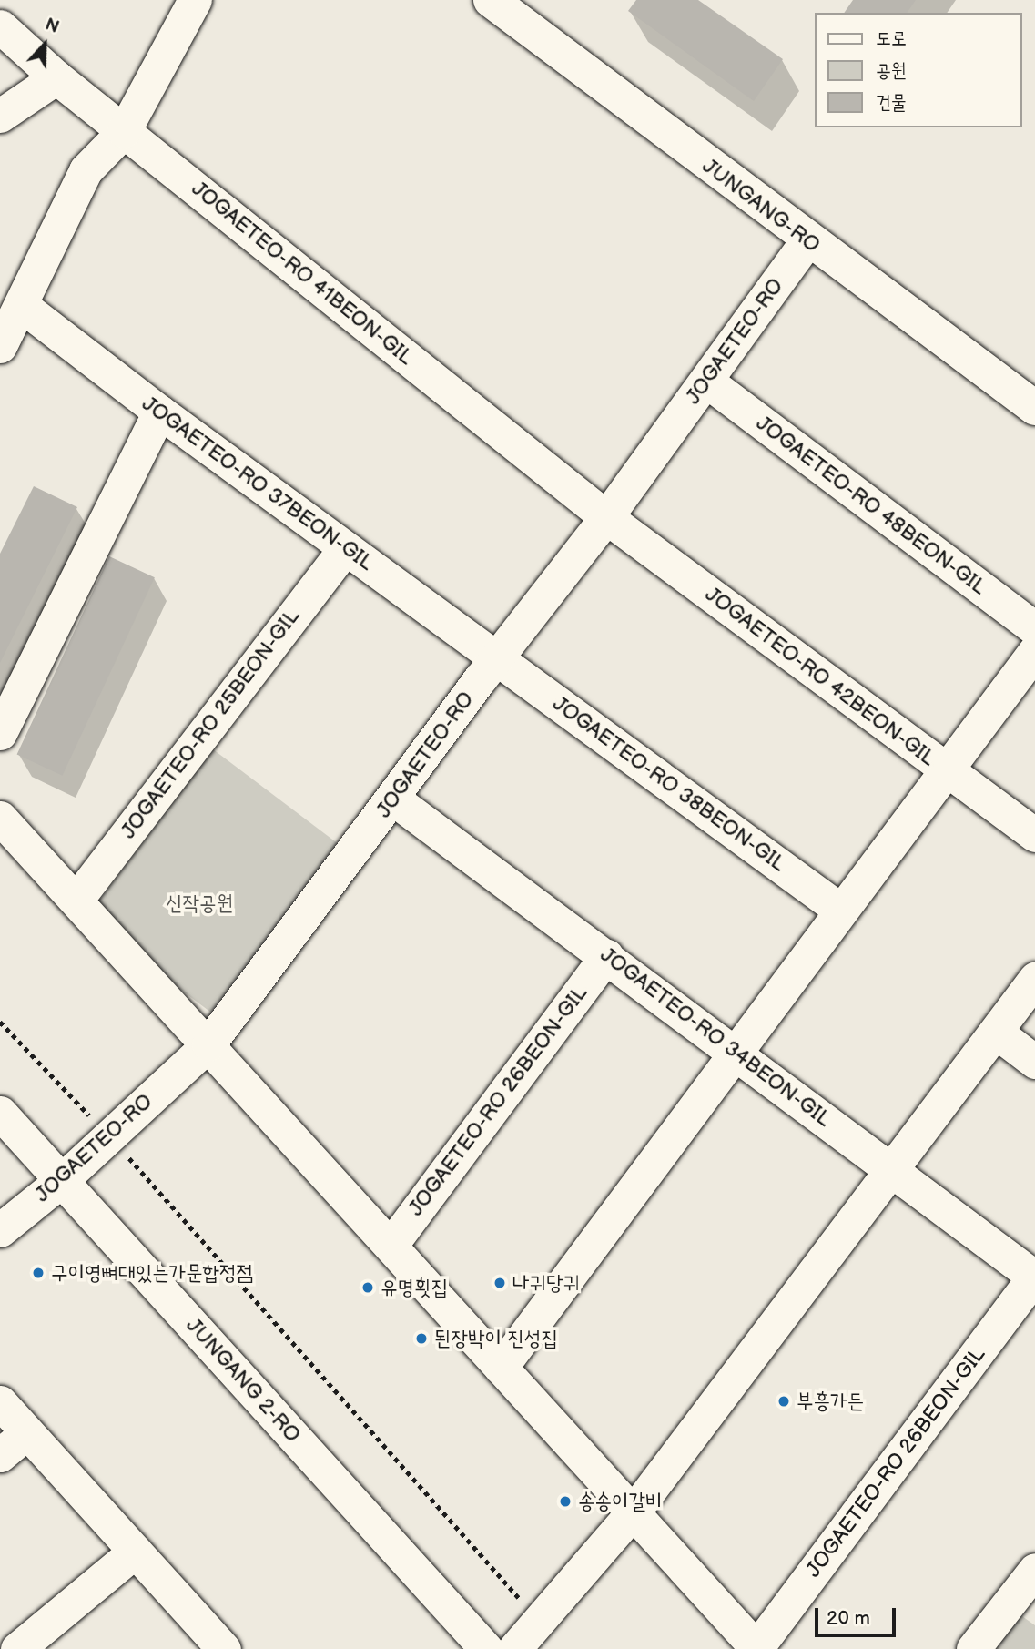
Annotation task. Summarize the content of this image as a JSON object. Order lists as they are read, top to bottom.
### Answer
{
  "streets": {
    "main road": ["JUNGANG-RO"],
    "street": [
      "JOGAETEO-RO 41BEON-GIL",
      "JOGAETEO-RO",
      "JOGAETEO-RO 37BEON-GIL",
      "JOGAETEO-RO 48BEON-GIL",
      "JOGAETEO-RO 42BEON-GIL",
      "JOGAETEO-RO 25BEON-GIL",
      "JOGAETEO-RO 38BEON-GIL",
      "JOGAETEO-RO 34BEON-GIL",
      "JOGAETEO-RO 26BEON-GIL",
      "JUNGANG 2-RO"
    ]
  },
  "crossings": [
    ["JUNGANG-RO", "JOGAETEO-RO"],
    ["JOGAETEO-RO 41BEON-GIL", "JOGAETEO-RO"],
    ["JOGAETEO-RO 41BEON-GIL", "JOGAETEO-RO 42BEON-GIL"],
    ["JOGAETEO-RO", "JOGAETEO-RO 37BEON-GIL"],
    ["JOGAETEO-RO", "JOGAETEO-RO 48BEON-GIL"],
    ["JOGAETEO-RO", "JOGAETEO-RO 42BEON-GIL"],
    ["JOGAETEO-RO", "JOGAETEO-RO 38BEON-GIL"],
    ["JOGAETEO-RO", "JOGAETEO-RO 34BEON-GIL"],
    ["JOGAETEO-RO", "JOGAETEO-RO 26BEON-GIL"],
    ["JOGAETEO-RO", "JUNGANG 2-RO"],
    ["JOGAETEO-RO 37BEON-GIL", "JOGAETEO-RO 25BEON-GIL"],
    ["JOGAETEO-RO 37BEON-GIL", "JOGAETEO-RO 38BEON-GIL"],
    ["JOGAETEO-RO 34BEON-GIL", "JOGAETEO-RO 26BEON-GIL"]
  ],
  "parks": ["신작공원"],
  "places": [
    "구이영뼈대있는가문합정점",
    "나귀당귀",
    "유명횟집",
    "된장박이 진성집",
    "부흥가든",
    "송송이갈비"
  ],
  "legend": ["도로", "공원", "건물"],
  "scale_bar": "20 m",
  "north": "top"
}
